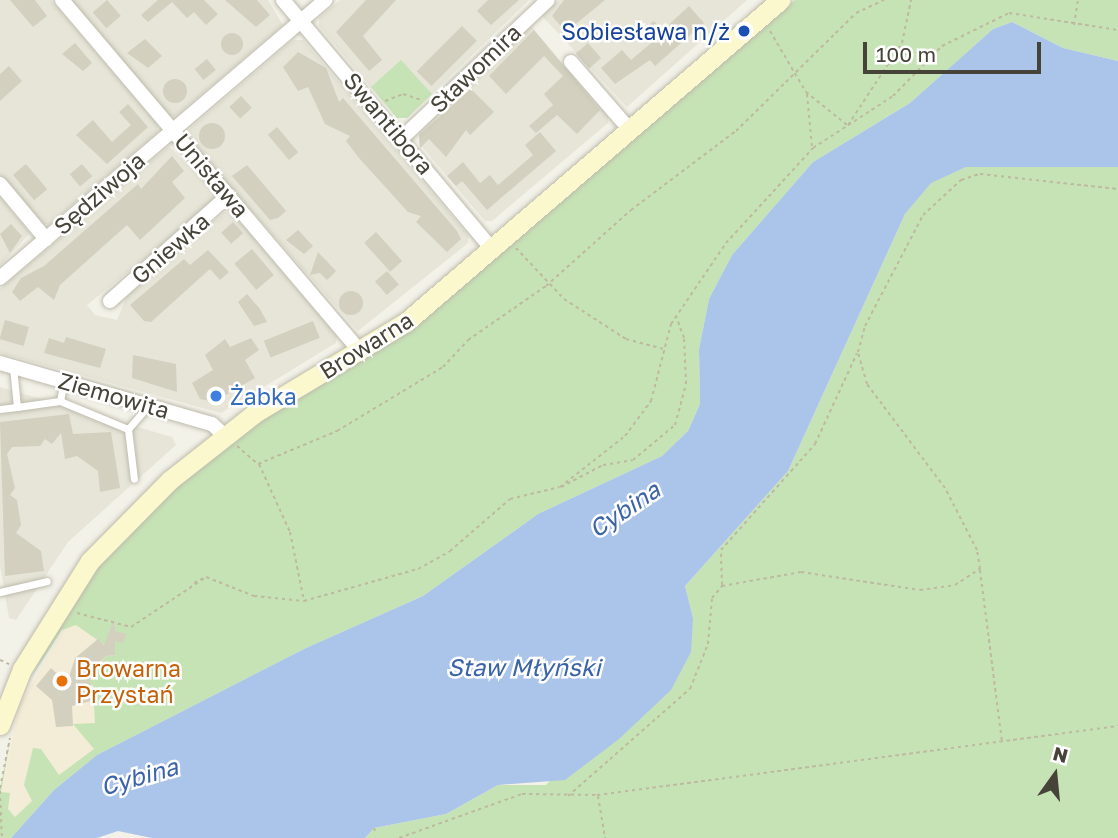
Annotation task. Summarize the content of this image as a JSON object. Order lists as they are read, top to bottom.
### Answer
{
  "streets": {
    "street": [
      "Sławomira",
      "Swantibora",
      "Unisława",
      "Sędziwoja",
      "Gniewka",
      "Browarna",
      "Ziemowita"
    ]
  },
  "crossings": [
    ["Sławomira", "Swantibora"],
    ["Swantibora", "Sędziwoja"],
    ["Swantibora", "Browarna"],
    ["Unisława", "Sędziwoja"],
    ["Unisława", "Gniewka"],
    ["Unisława", "Browarna"],
    ["Browarna", "Ziemowita"]
  ],
  "water": ["Cybina", "Staw Młyński"],
  "places": ["Sobiesława n/ż", "Żabka", "Browarna Przystań"],
  "scale_bar": "100 m",
  "north": "top"
}
